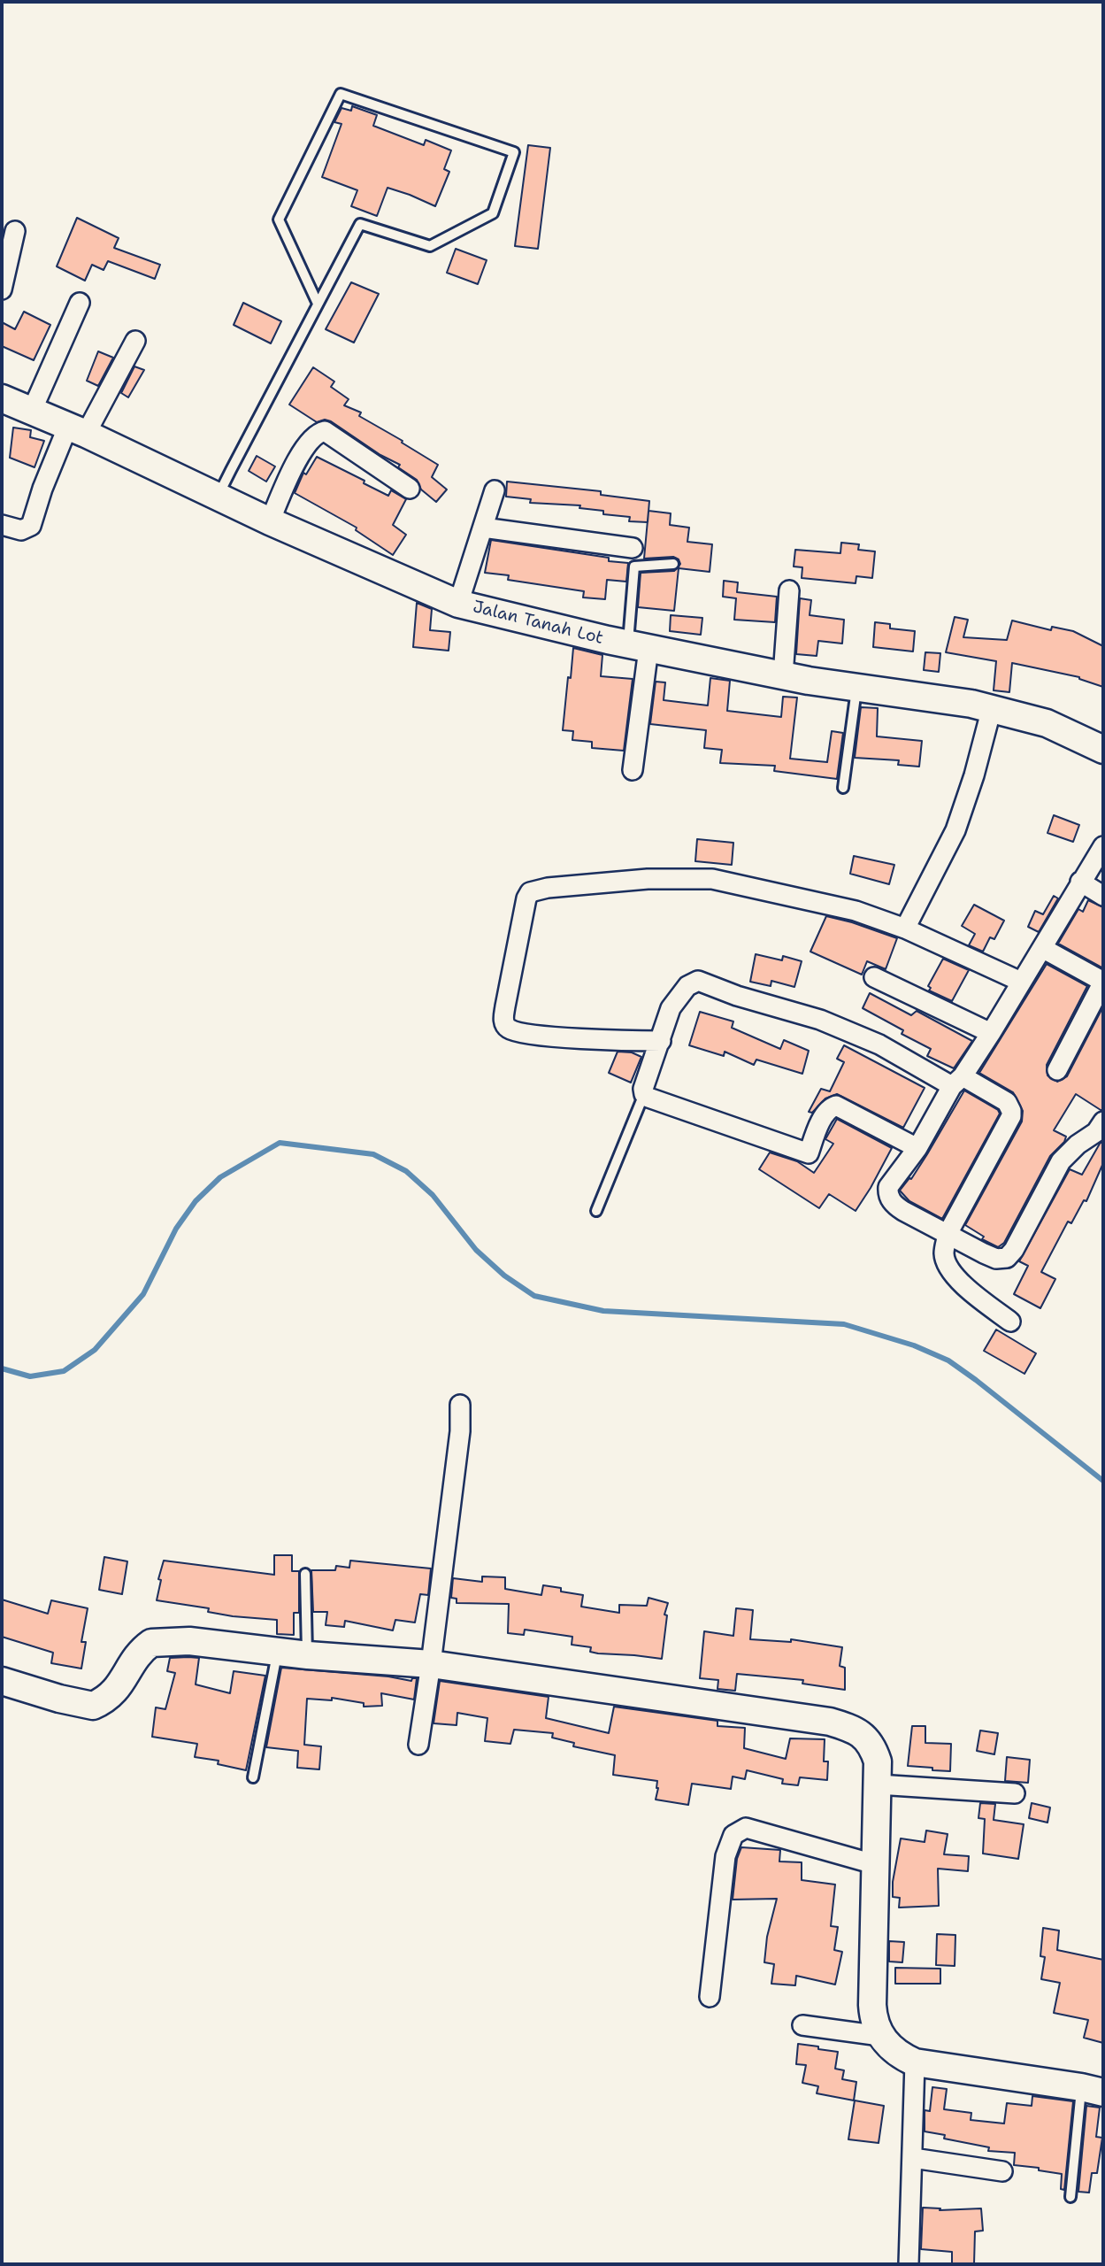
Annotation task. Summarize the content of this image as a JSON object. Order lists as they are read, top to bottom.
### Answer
{
  "streets": {
    "street": ["Jalan Tanah Lot"]
  }
}
